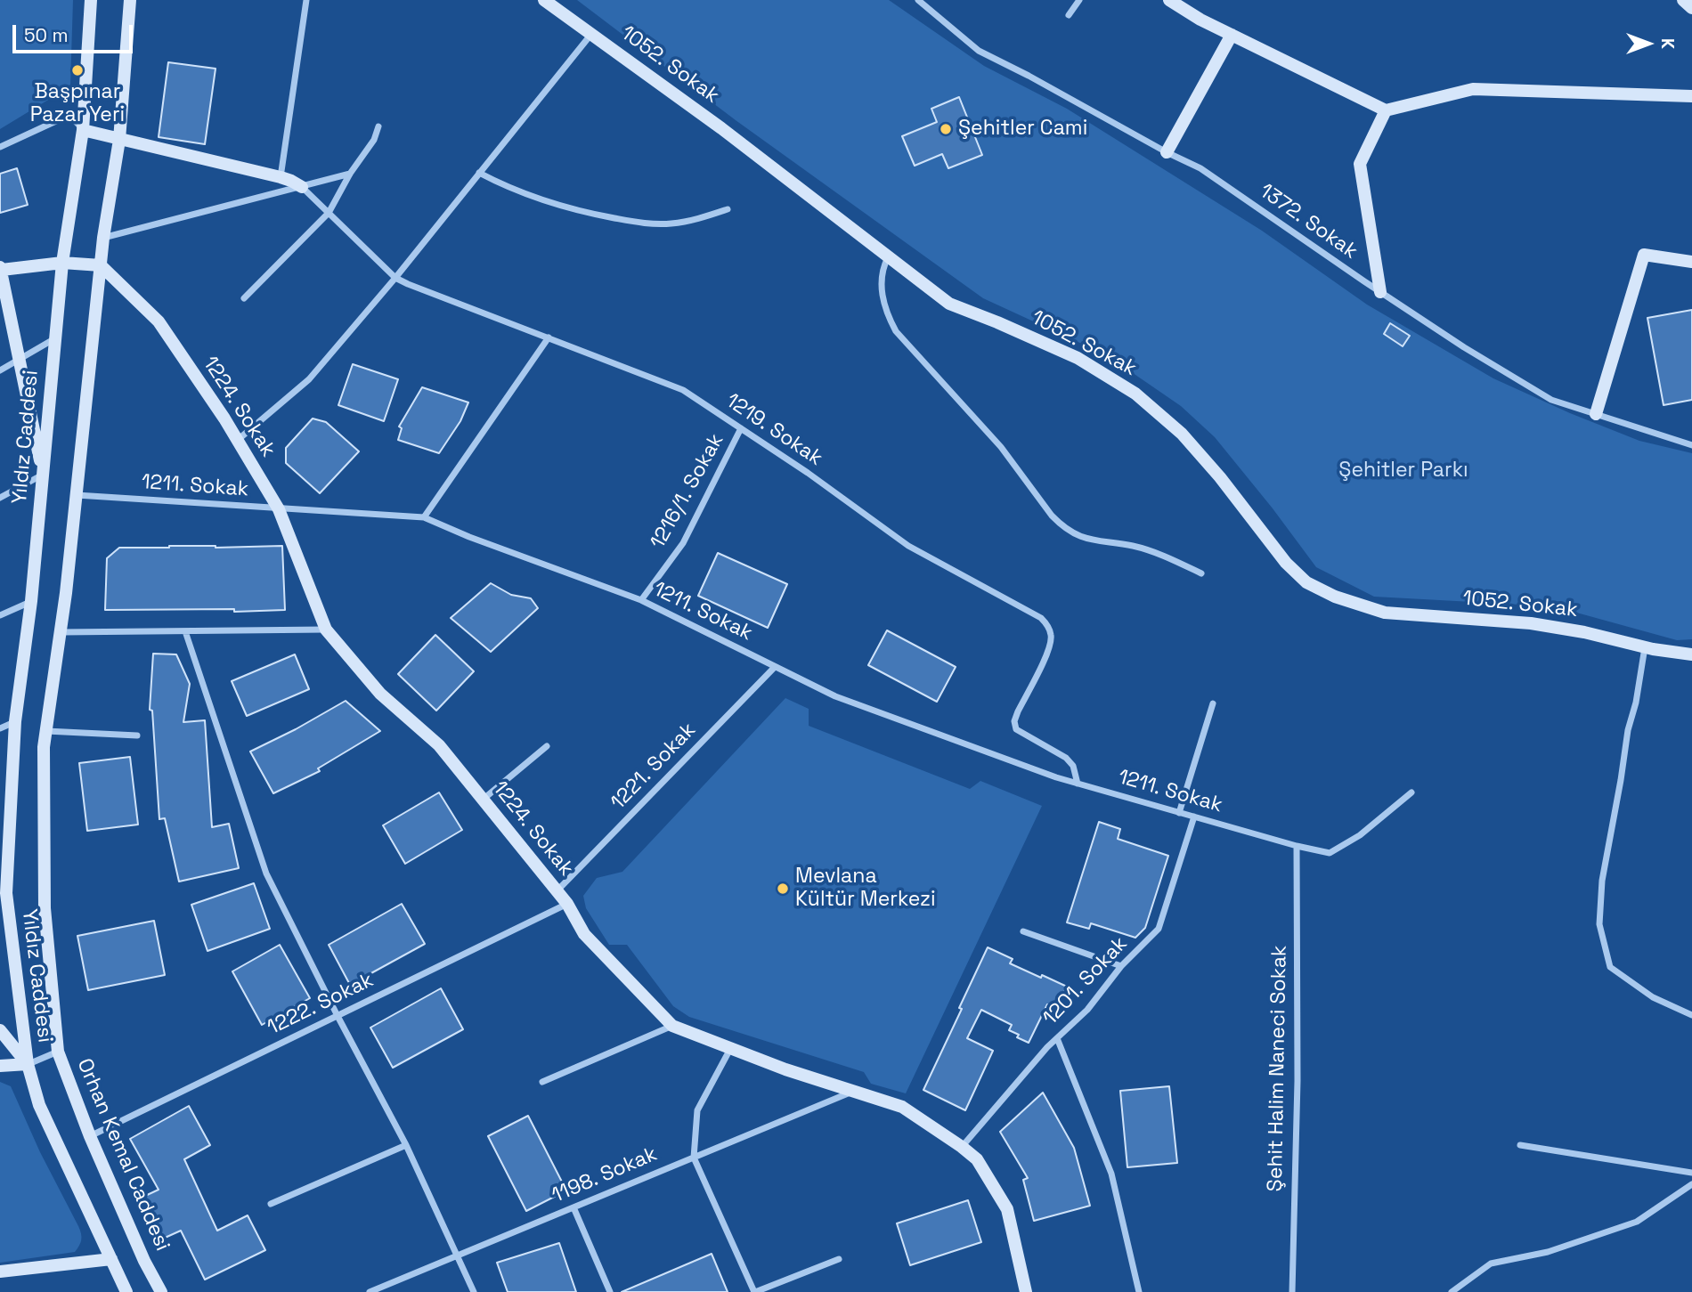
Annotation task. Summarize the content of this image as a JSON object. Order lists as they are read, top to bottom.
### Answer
{
  "streets": {
    "street": [
      "1052. Sokak",
      "1372. Sokak",
      "1224. Sokak",
      "1219. Sokak",
      "Yıldız Caddesi",
      "1211. Sokak",
      "1216/1. Sokak",
      "1221. Sokak",
      "1201. Sokak",
      "1222. Sokak",
      "Şehit Halim Naneci Sokak",
      "Orhan Kemal Caddesi",
      "1198. Sokak"
    ]
  },
  "crossings": [
    ["1224. Sokak", "Yıldız Caddesi"],
    ["1224. Sokak", "1211. Sokak"],
    ["1224. Sokak", "1221. Sokak"],
    ["1224. Sokak", "1201. Sokak"],
    ["1224. Sokak", "1222. Sokak"],
    ["1224. Sokak", "1198. Sokak"],
    ["1219. Sokak", "1211. Sokak"],
    ["1219. Sokak", "1216/1. Sokak"],
    ["Yıldız Caddesi", "1211. Sokak"],
    ["Yıldız Caddesi", "Orhan Kemal Caddesi"],
    ["1211. Sokak", "1216/1. Sokak"],
    ["1211. Sokak", "1221. Sokak"],
    ["1211. Sokak", "1201. Sokak"],
    ["1211. Sokak", "Şehit Halim Naneci Sokak"],
    ["1222. Sokak", "Orhan Kemal Caddesi"]
  ],
  "parks": ["Şehitler Parkı"],
  "places": ["Başpınar Pazar Yeri", "Şehitler Cami", "Mevlana Kültür Merkezi"],
  "scale_bar": "50 m",
  "north": "right"
}
